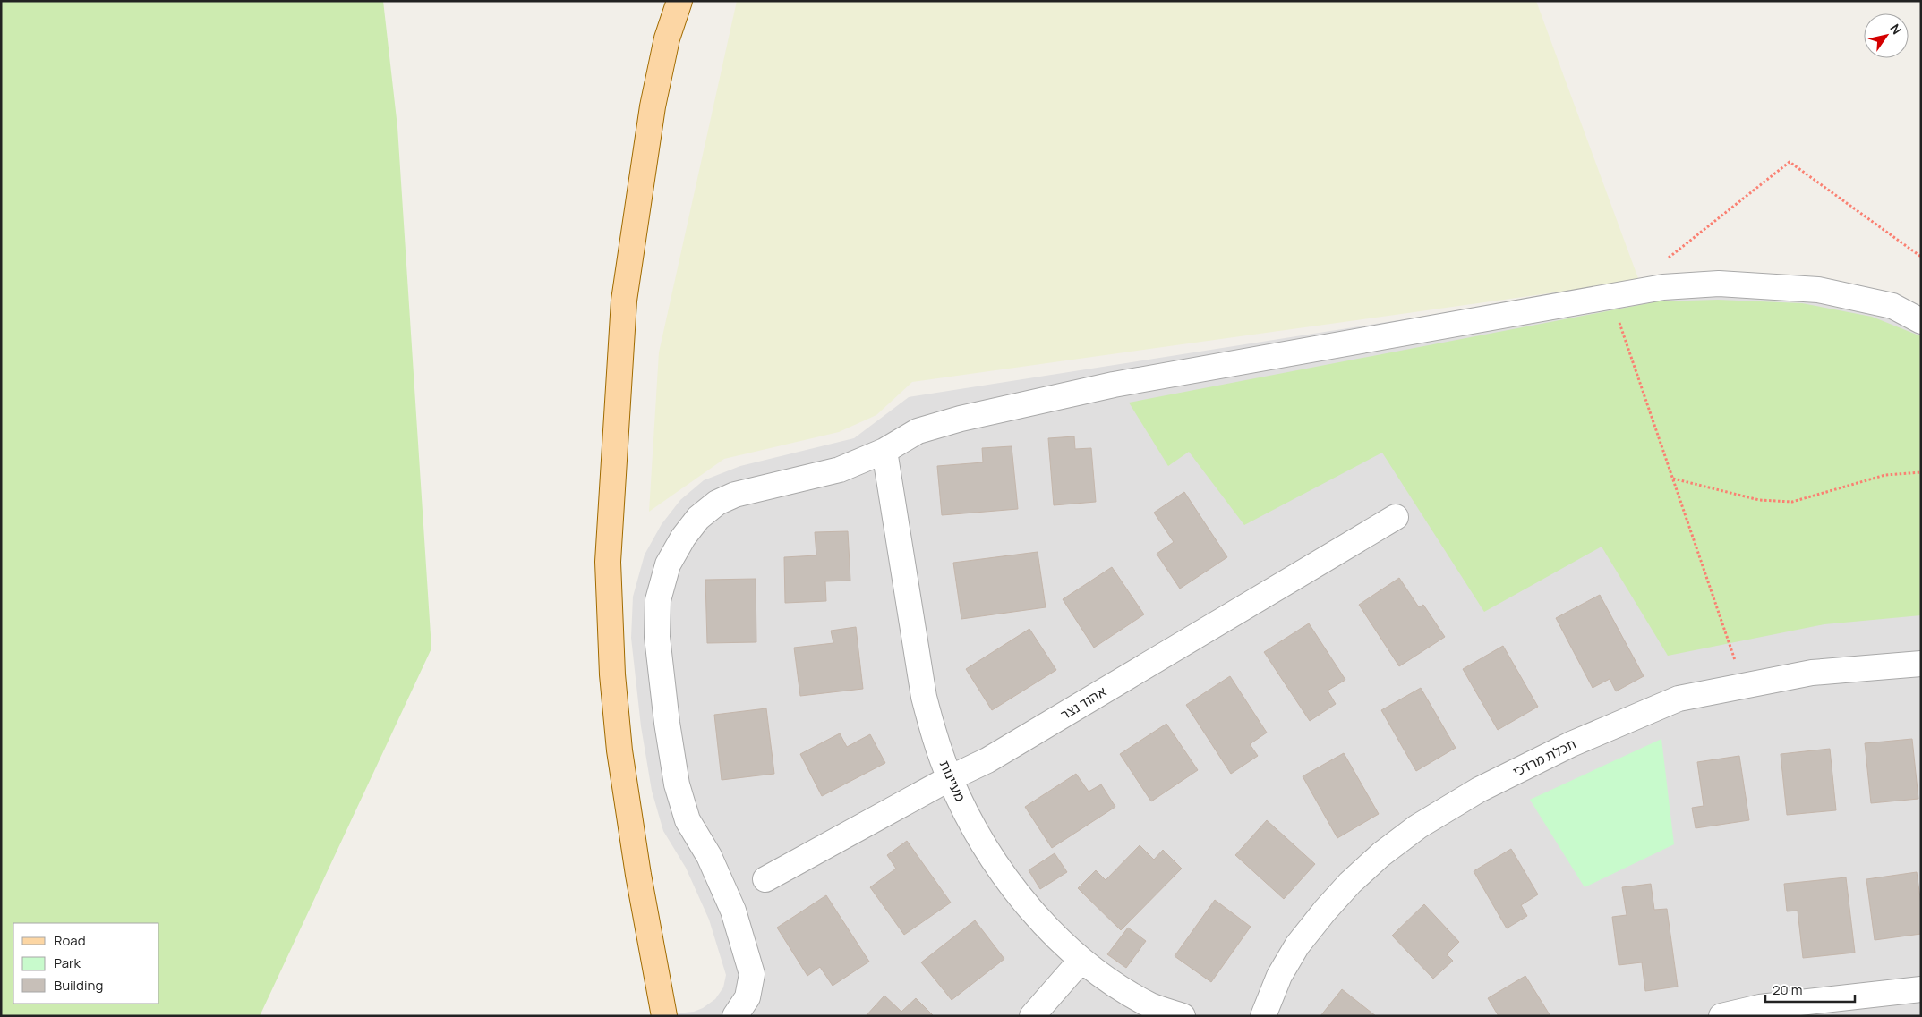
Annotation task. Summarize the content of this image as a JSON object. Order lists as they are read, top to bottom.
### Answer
{
  "streets": {
    "street": ["אהוד נצר", "תכלת מרדכי", "מעיינות"]
  },
  "crossings": [
    ["אהוד נצר", "מעיינות"]
  ],
  "legend": ["Road", "Park", "Building"],
  "scale_bar": "20 m",
  "north": "top right"
}
